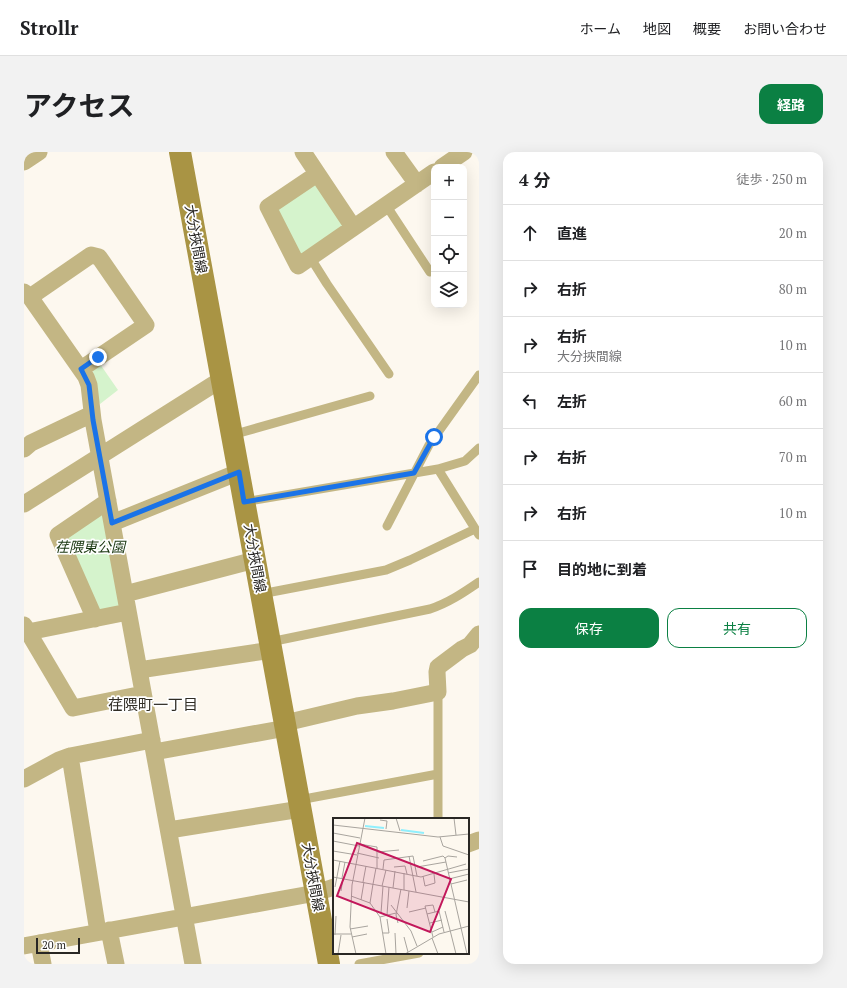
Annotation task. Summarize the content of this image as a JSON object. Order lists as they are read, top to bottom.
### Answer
{
  "streets": {
    "main road": ["大分挾間線"]
  },
  "districts": ["荏隈町一丁目"],
  "parks": ["荏隈東公園"],
  "scale_bar": "20 m",
  "page": {
    "header": "Strollr",
    "nav": [
      "ホーム",
      "地図",
      "概要",
      "お問い合わせ"
    ],
    "title": "アクセス",
    "buttons": [
      "経路",
      ["保存", "共有"]
    ],
    "heading": ["4 分", "徒歩 · 250 m"],
    "map_buttons": ["+", "−"],
    "list": [
      ["直進", "20 m"],
      ["右折", "80 m"],
      ["右折", "大分挾間線", "10 m"],
      ["左折", "60 m"],
      ["右折", "70 m"],
      ["右折", "10 m"],
      "目的地に到着"
    ],
    "scale": "20 m"
  }
}
